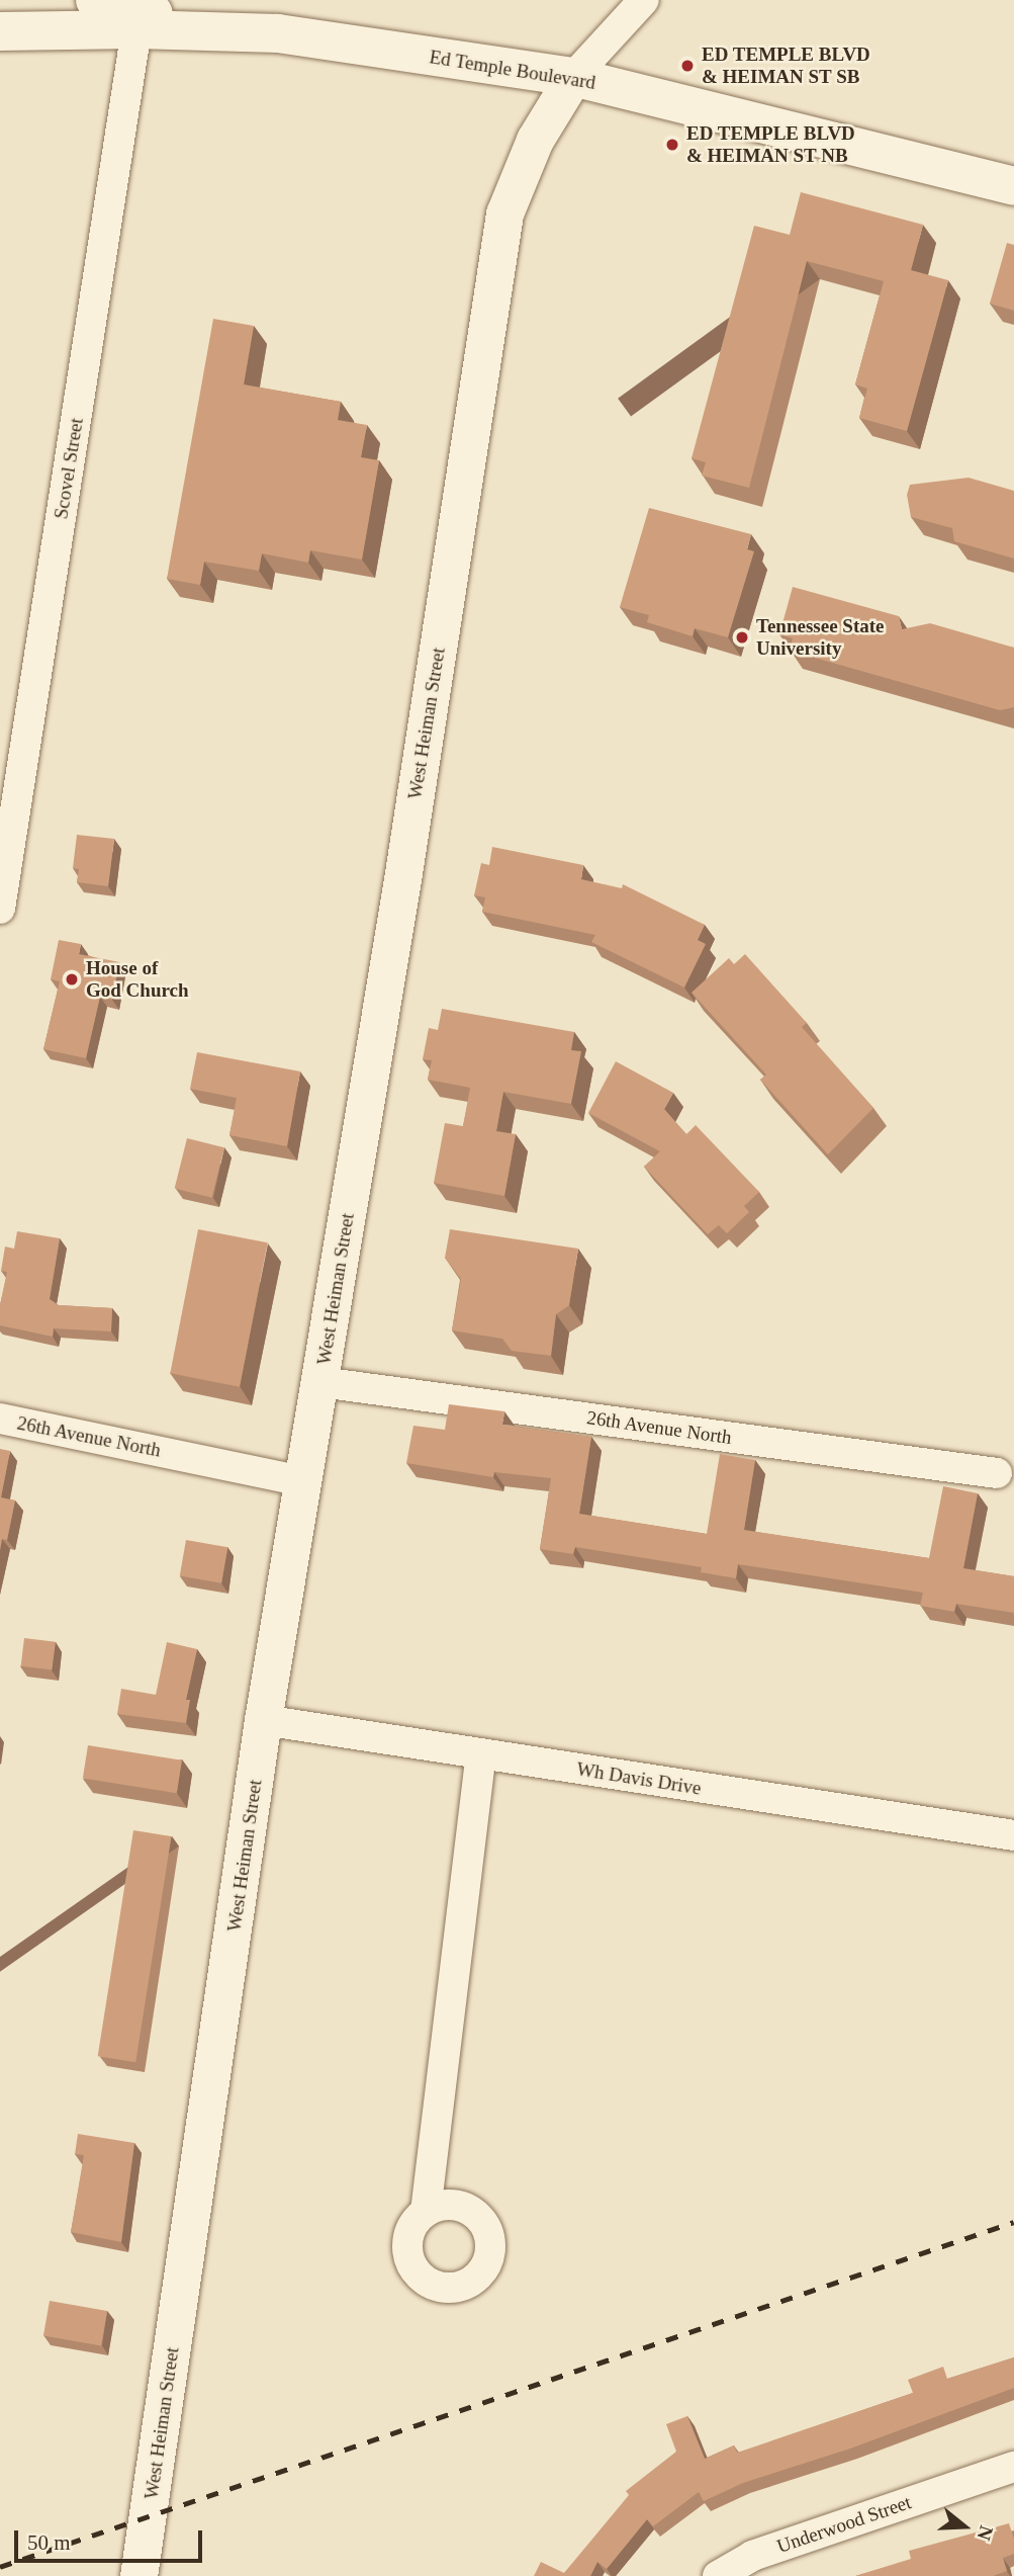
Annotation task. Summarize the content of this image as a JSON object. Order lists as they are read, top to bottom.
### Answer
{
  "streets": {
    "main road": ["Ed Temple Boulevard"],
    "street": [
      "Scovel Street",
      "West Heiman Street",
      "26th Avenue North",
      "Wh Davis Drive",
      "Underwood Street"
    ]
  },
  "crossings": [
    ["Ed Temple Boulevard", "Scovel Street"],
    ["Ed Temple Boulevard", "West Heiman Street"],
    ["West Heiman Street", "26th Avenue North"],
    ["West Heiman Street", "Wh Davis Drive"]
  ],
  "places": [
    "ED TEMPLE BLVD & HEIMAN ST SB",
    "ED TEMPLE BLVD & HEIMAN ST NB",
    "Tennessee State University",
    "House of God Church"
  ],
  "scale_bar": "50 m",
  "north": "right"
}
